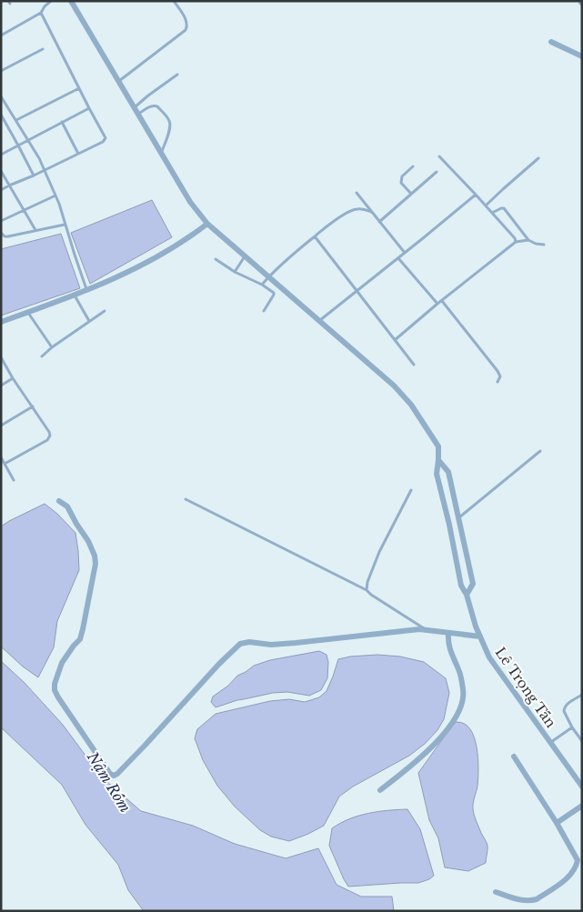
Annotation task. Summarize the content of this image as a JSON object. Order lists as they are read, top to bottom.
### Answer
{
  "streets": {
    "street": ["Lê Trọng Tấn"]
  },
  "water": ["Nậm Rốm"]
}
